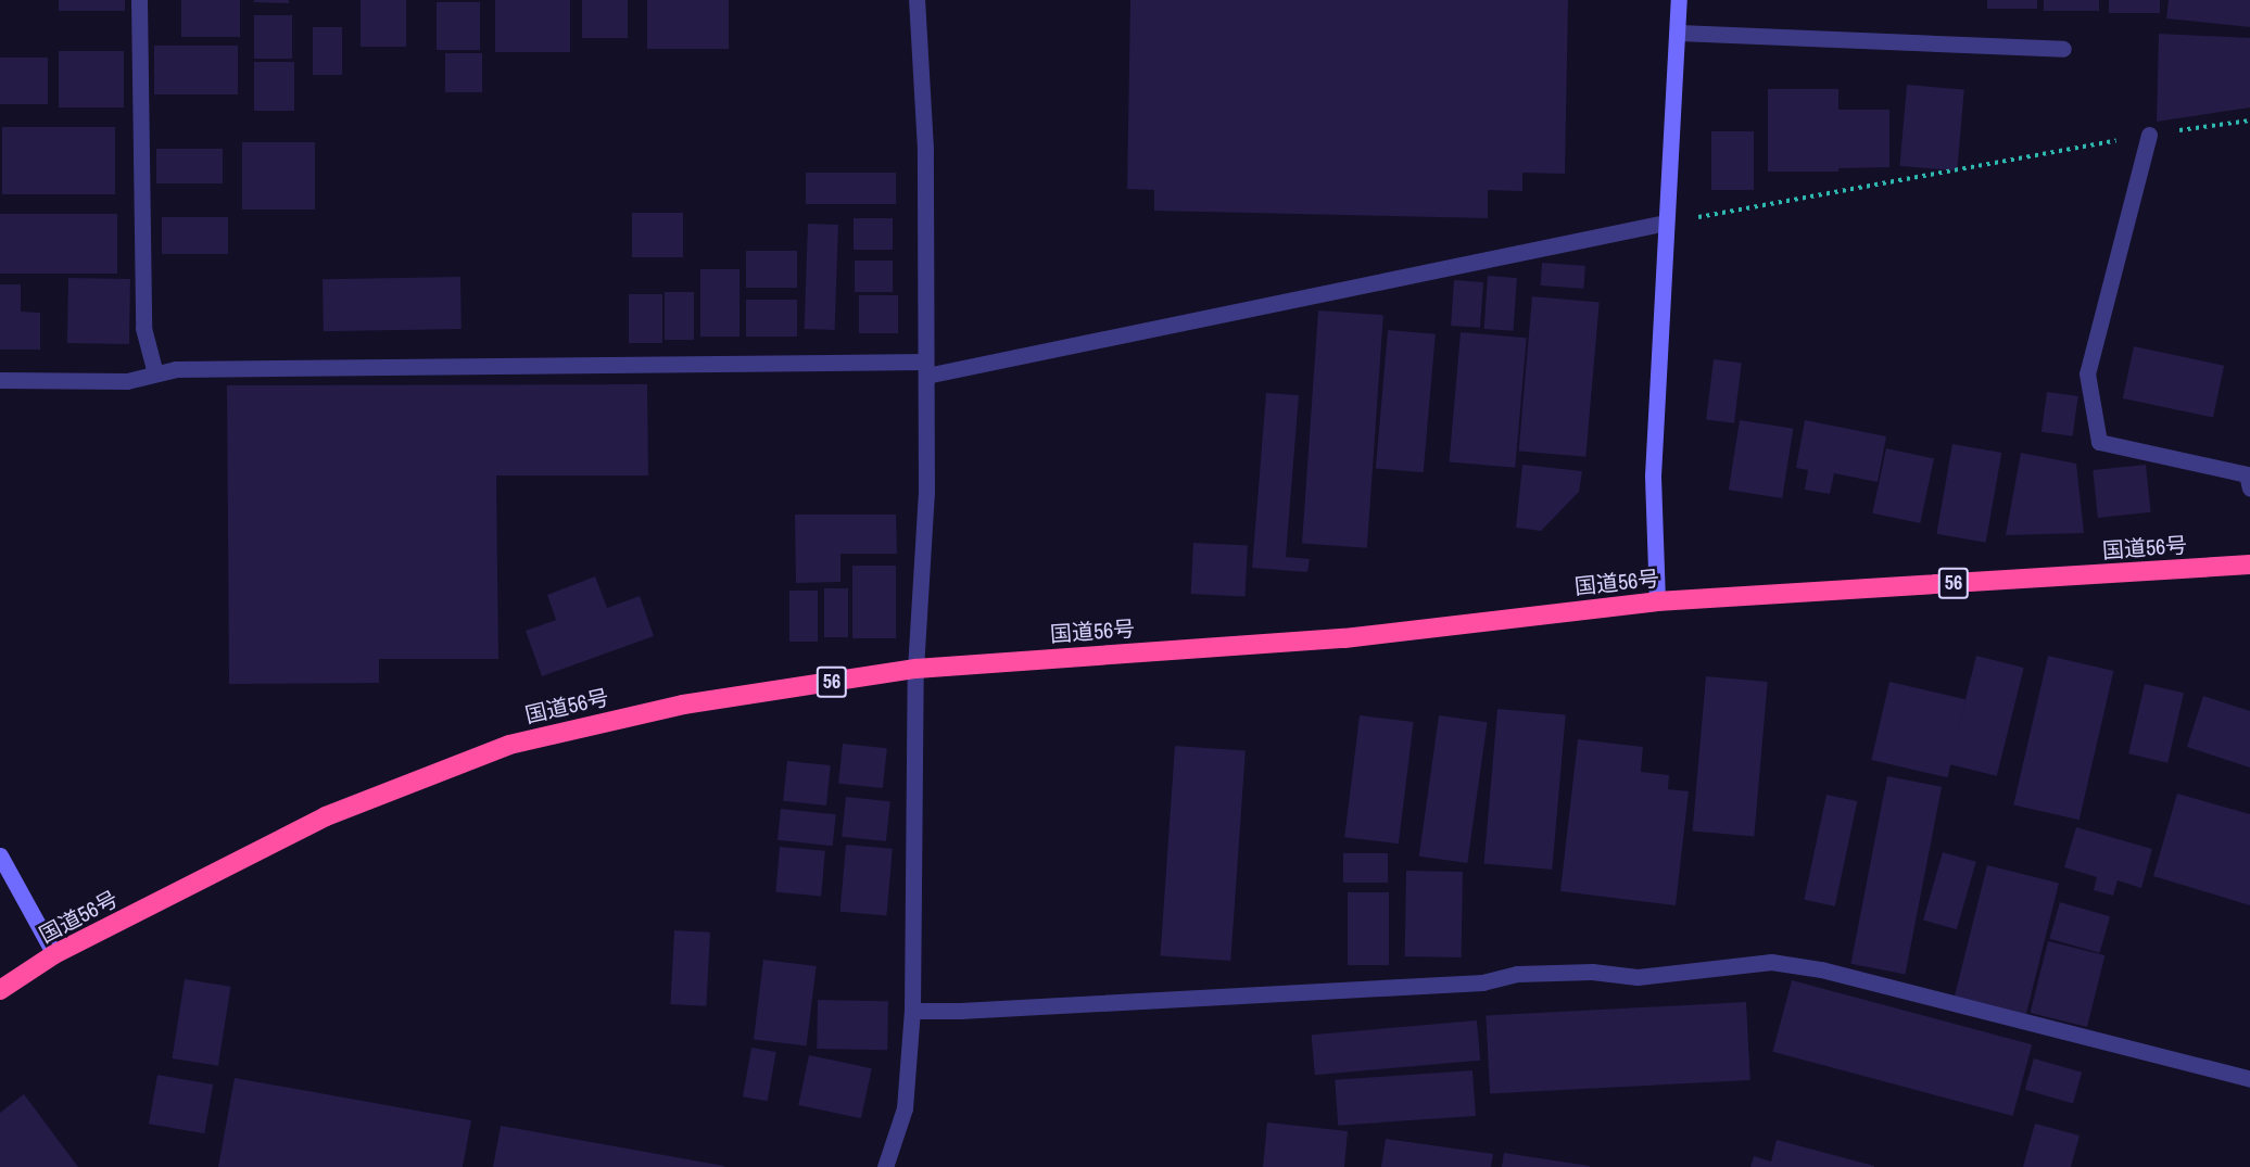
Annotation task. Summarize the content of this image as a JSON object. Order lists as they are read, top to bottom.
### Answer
{
  "streets": {
    "highway": ["国道56号", "56"]
  }
}
